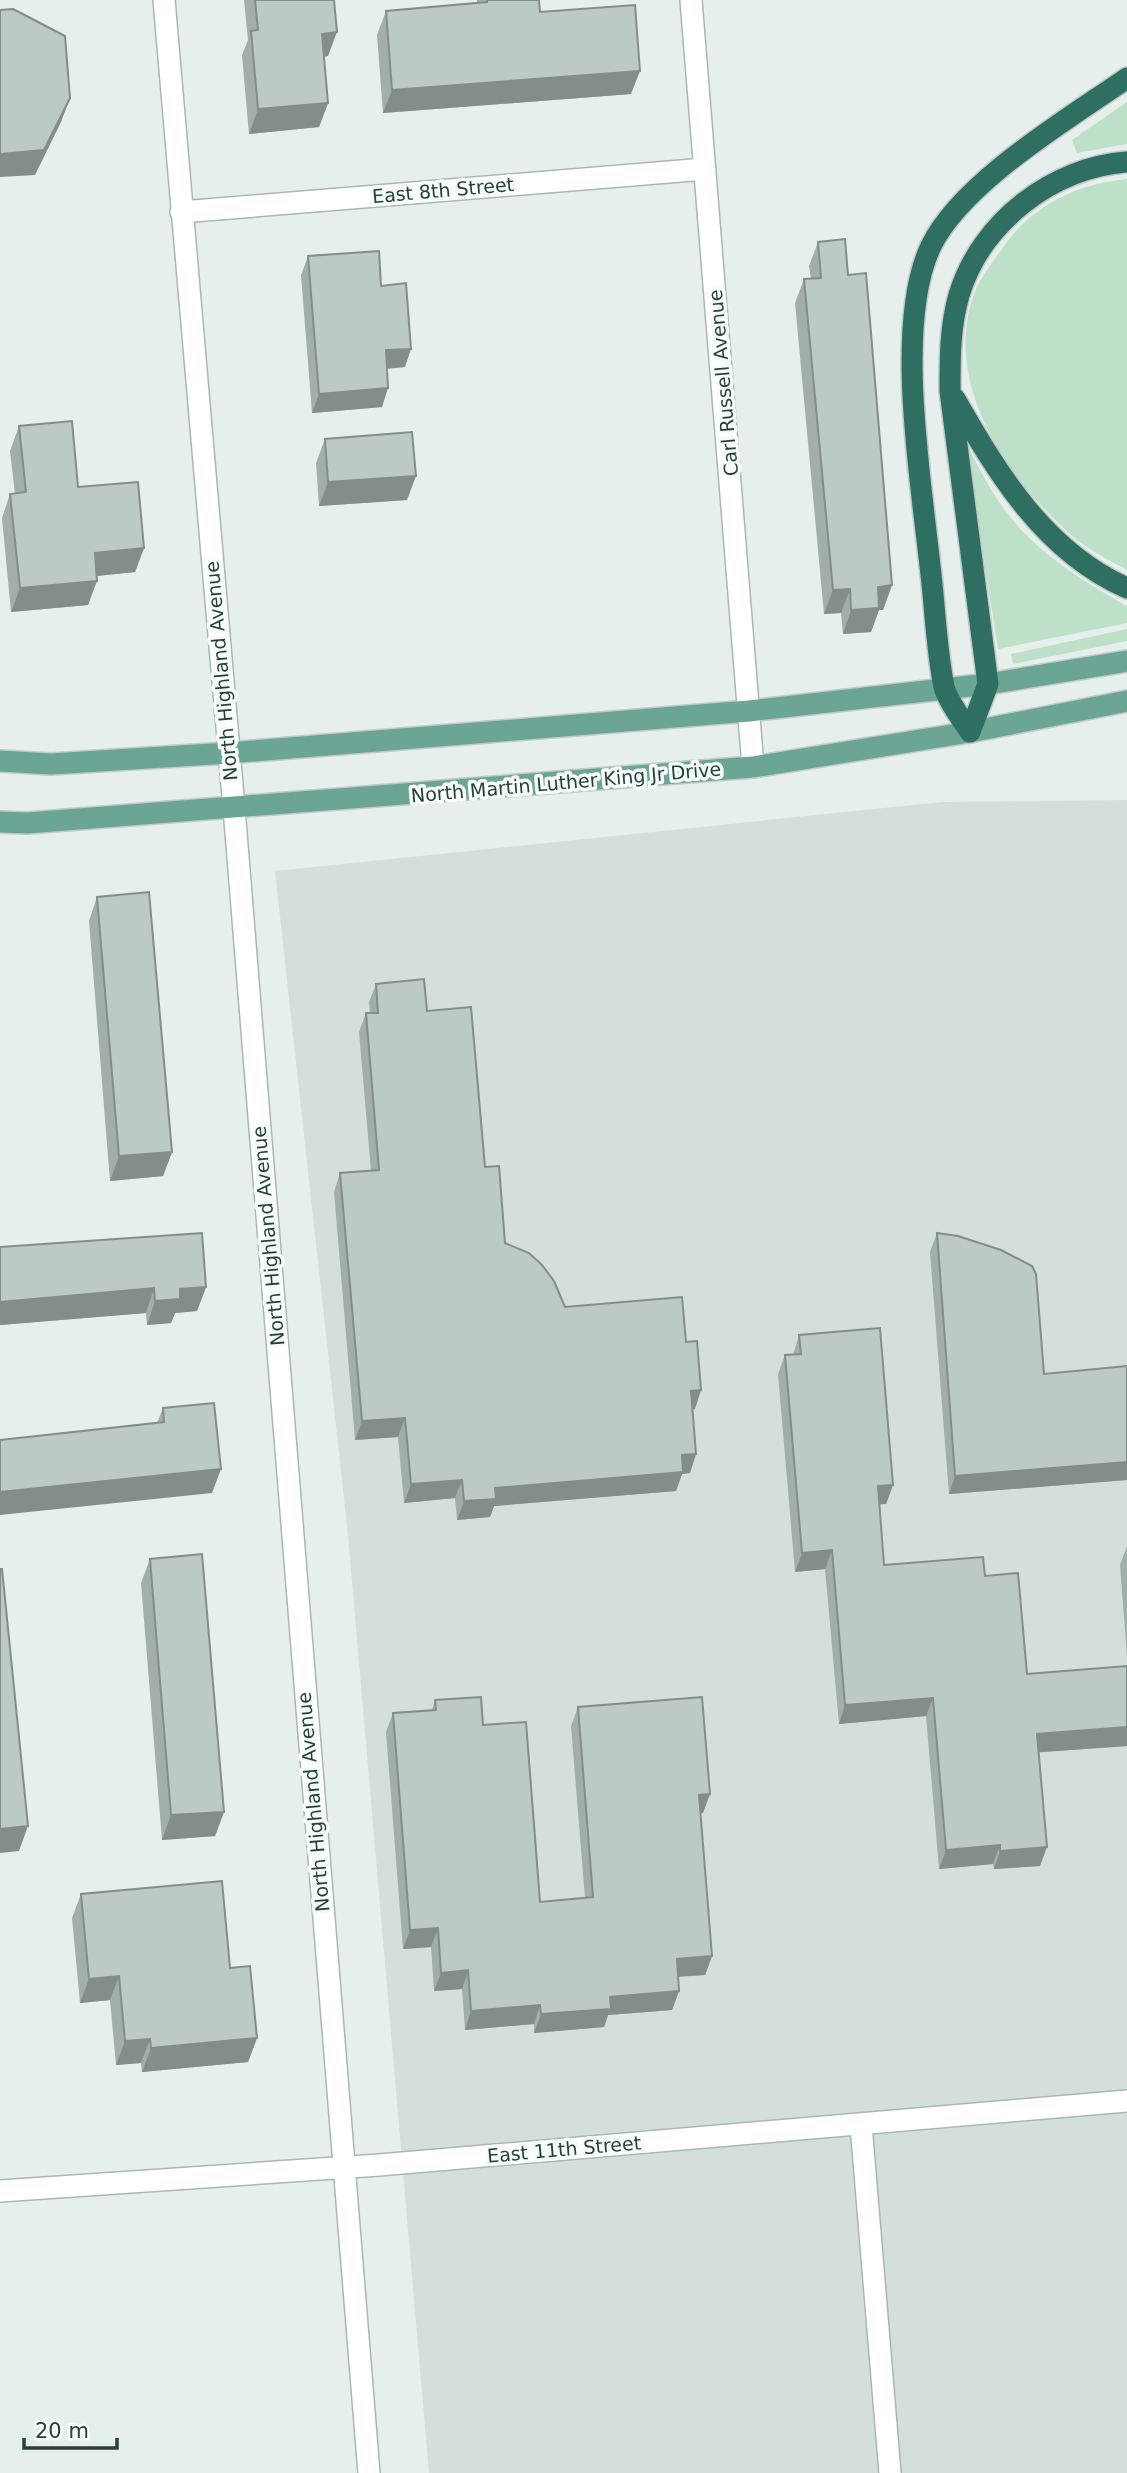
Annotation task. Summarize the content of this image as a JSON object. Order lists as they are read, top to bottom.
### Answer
{
  "streets": {
    "main road": ["North Martin Luther King Jr Drive"],
    "street": [
      "East 8th Street",
      "Carl Russell Avenue",
      "North Highland Avenue",
      "East 11th Street"
    ]
  },
  "crossings": [
    ["East 8th Street", "Carl Russell Avenue"],
    ["East 8th Street", "North Highland Avenue"],
    ["Carl Russell Avenue", "North Martin Luther King Jr Drive"],
    ["North Highland Avenue", "North Martin Luther King Jr Drive"],
    ["North Highland Avenue", "East 11th Street"]
  ],
  "scale_bar": "20 m"
}
